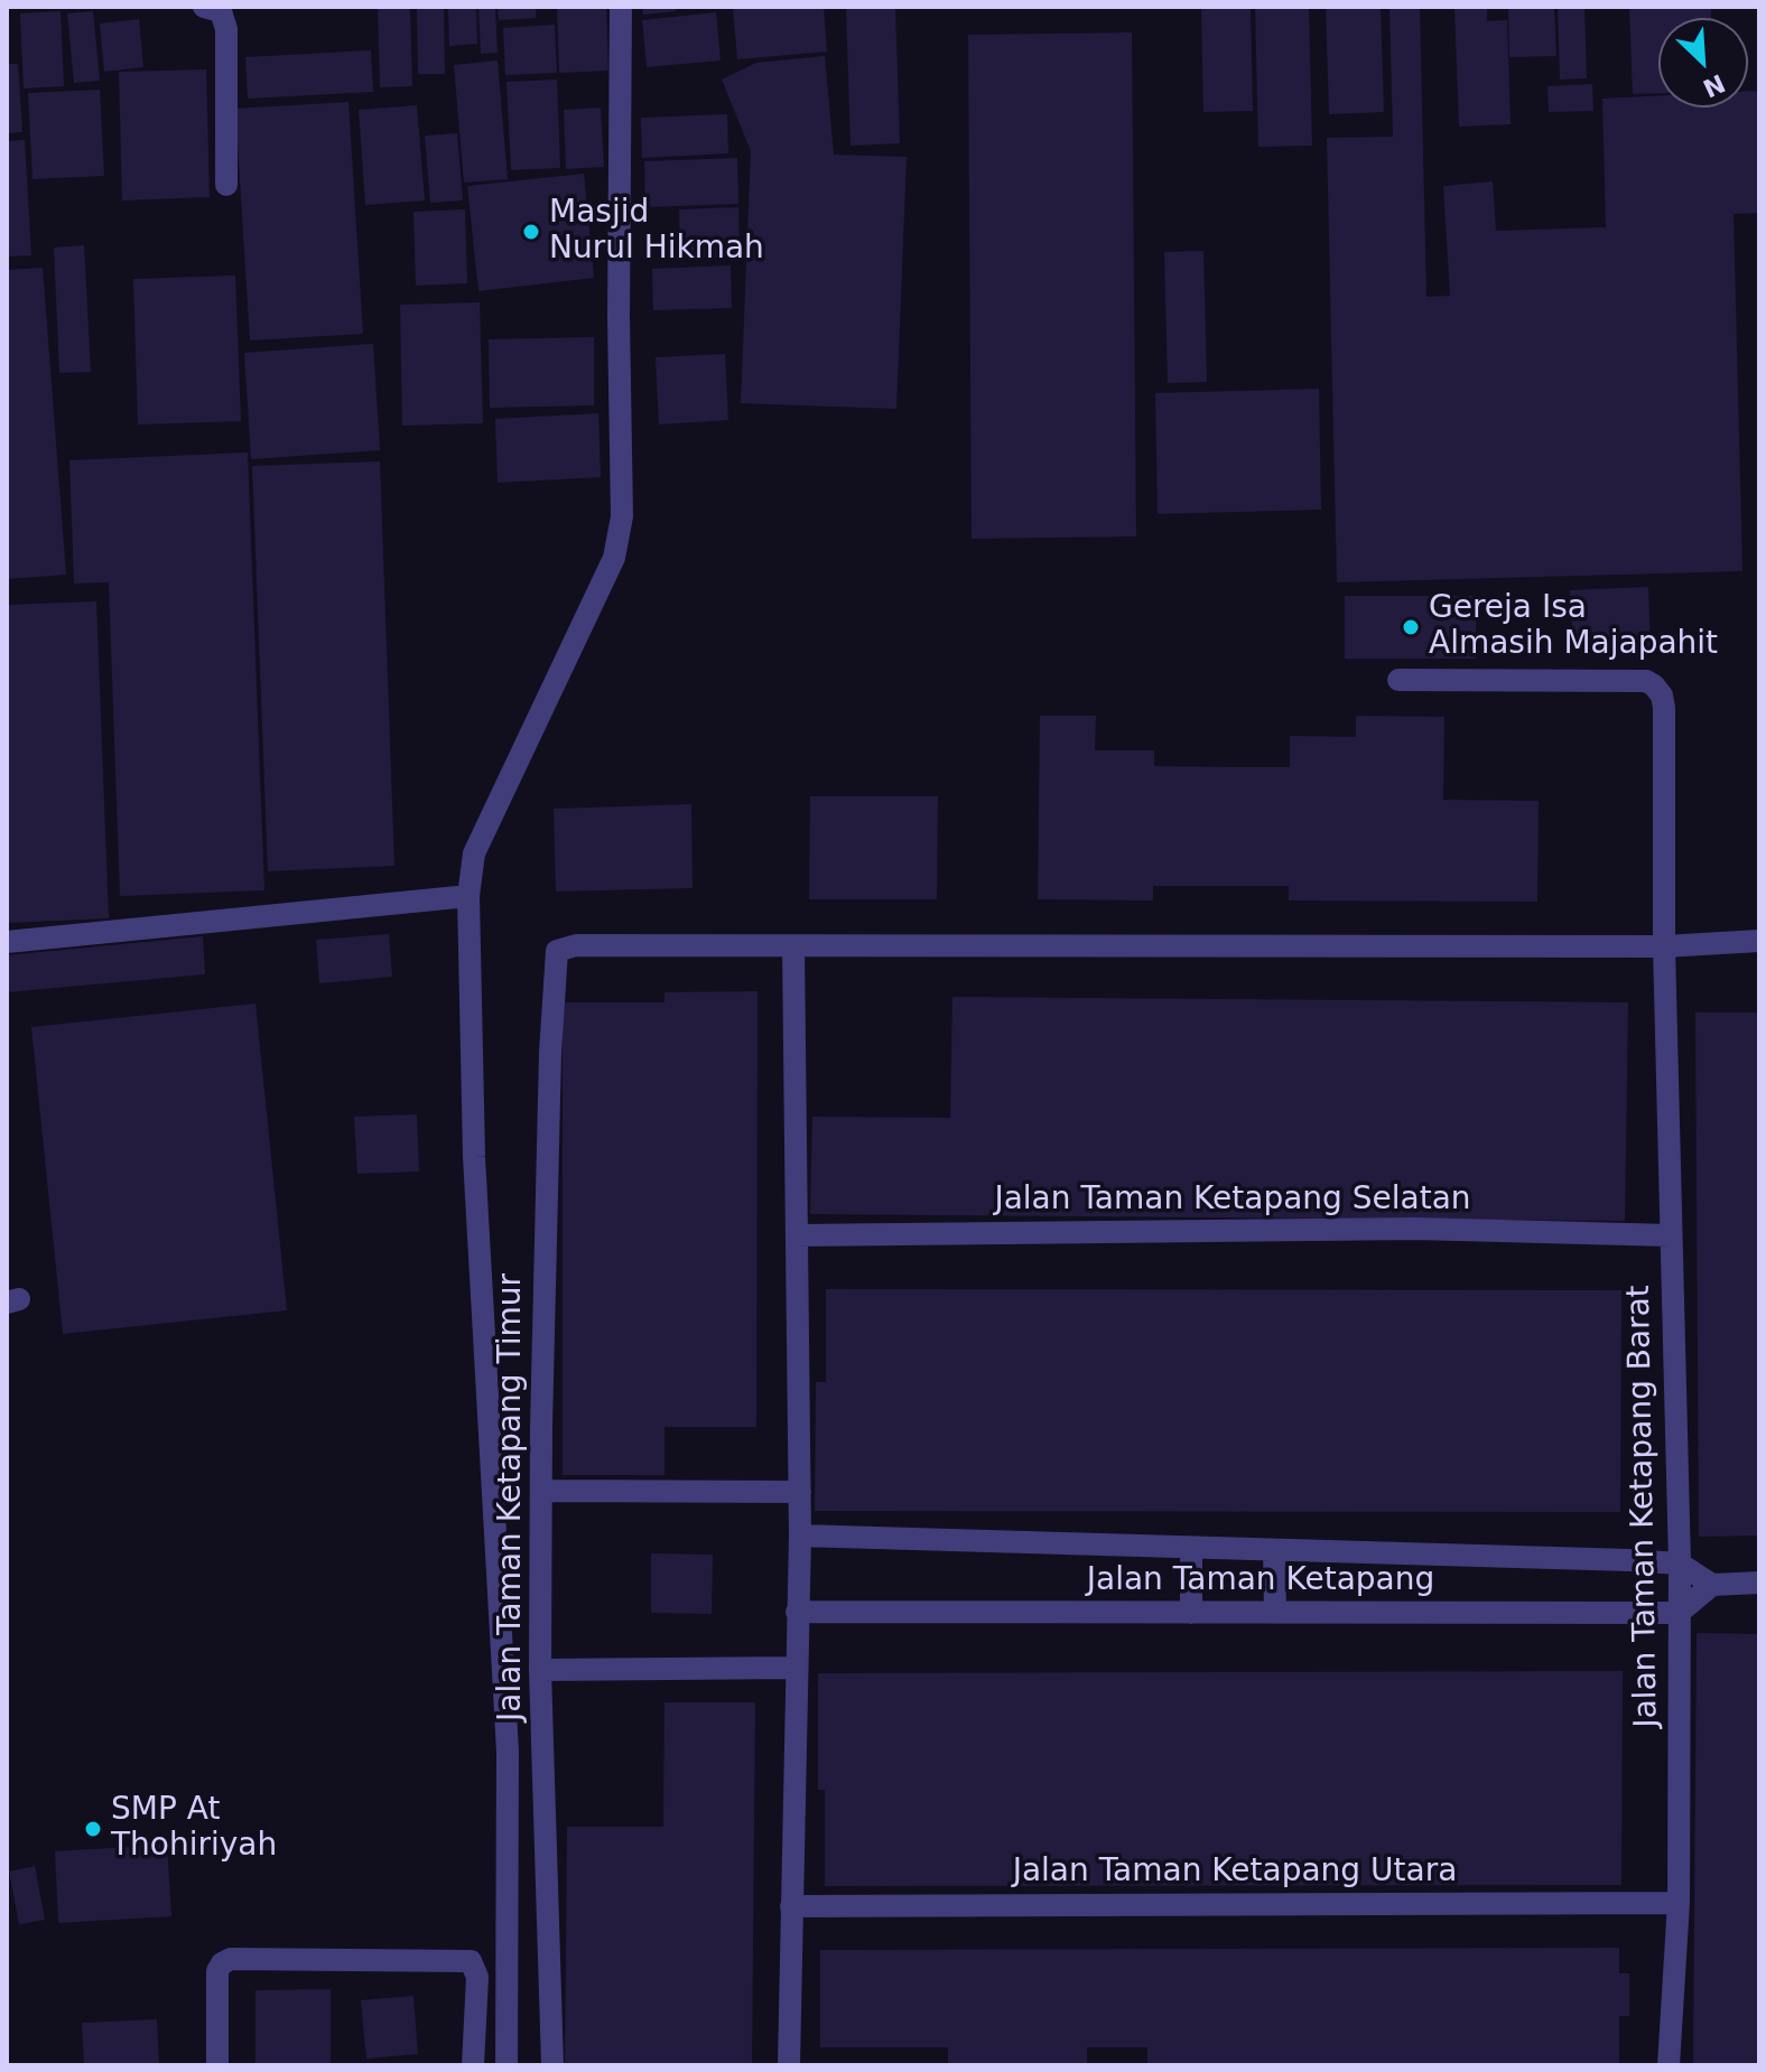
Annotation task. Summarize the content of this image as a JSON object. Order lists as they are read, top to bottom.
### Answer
{
  "streets": {
    "street": [
      "Jalan Taman Ketapang Selatan",
      "Jalan Taman Ketapang Timur",
      "Jalan Taman Ketapang Barat",
      "Jalan Taman Ketapang",
      "Jalan Taman Ketapang Utara"
    ]
  },
  "crossings": [
    ["Jalan Taman Ketapang Selatan", "Jalan Taman Ketapang Barat"],
    ["Jalan Taman Ketapang Barat", "Jalan Taman Ketapang"],
    ["Jalan Taman Ketapang Barat", "Jalan Taman Ketapang Utara"]
  ],
  "places": ["Masjid Nurul Hikmah", "Gereja Isa Almasih Majapahit", "SMP At Thohiriyah"],
  "north": "bottom right"
}
